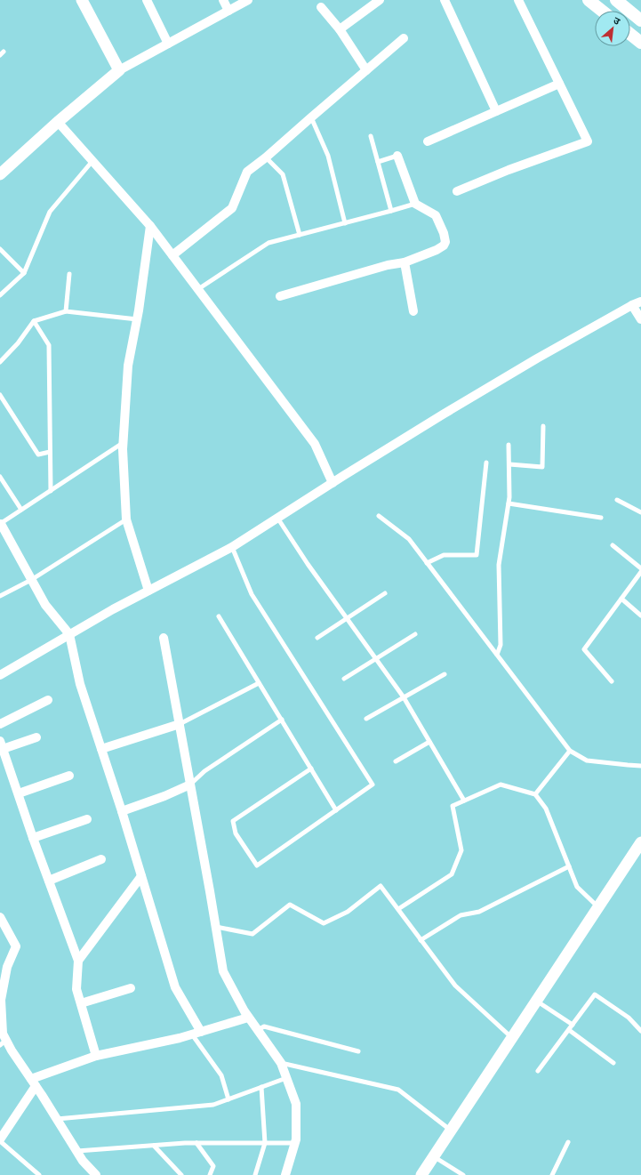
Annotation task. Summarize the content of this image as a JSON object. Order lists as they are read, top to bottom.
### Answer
{
  "north": "top right"
}
